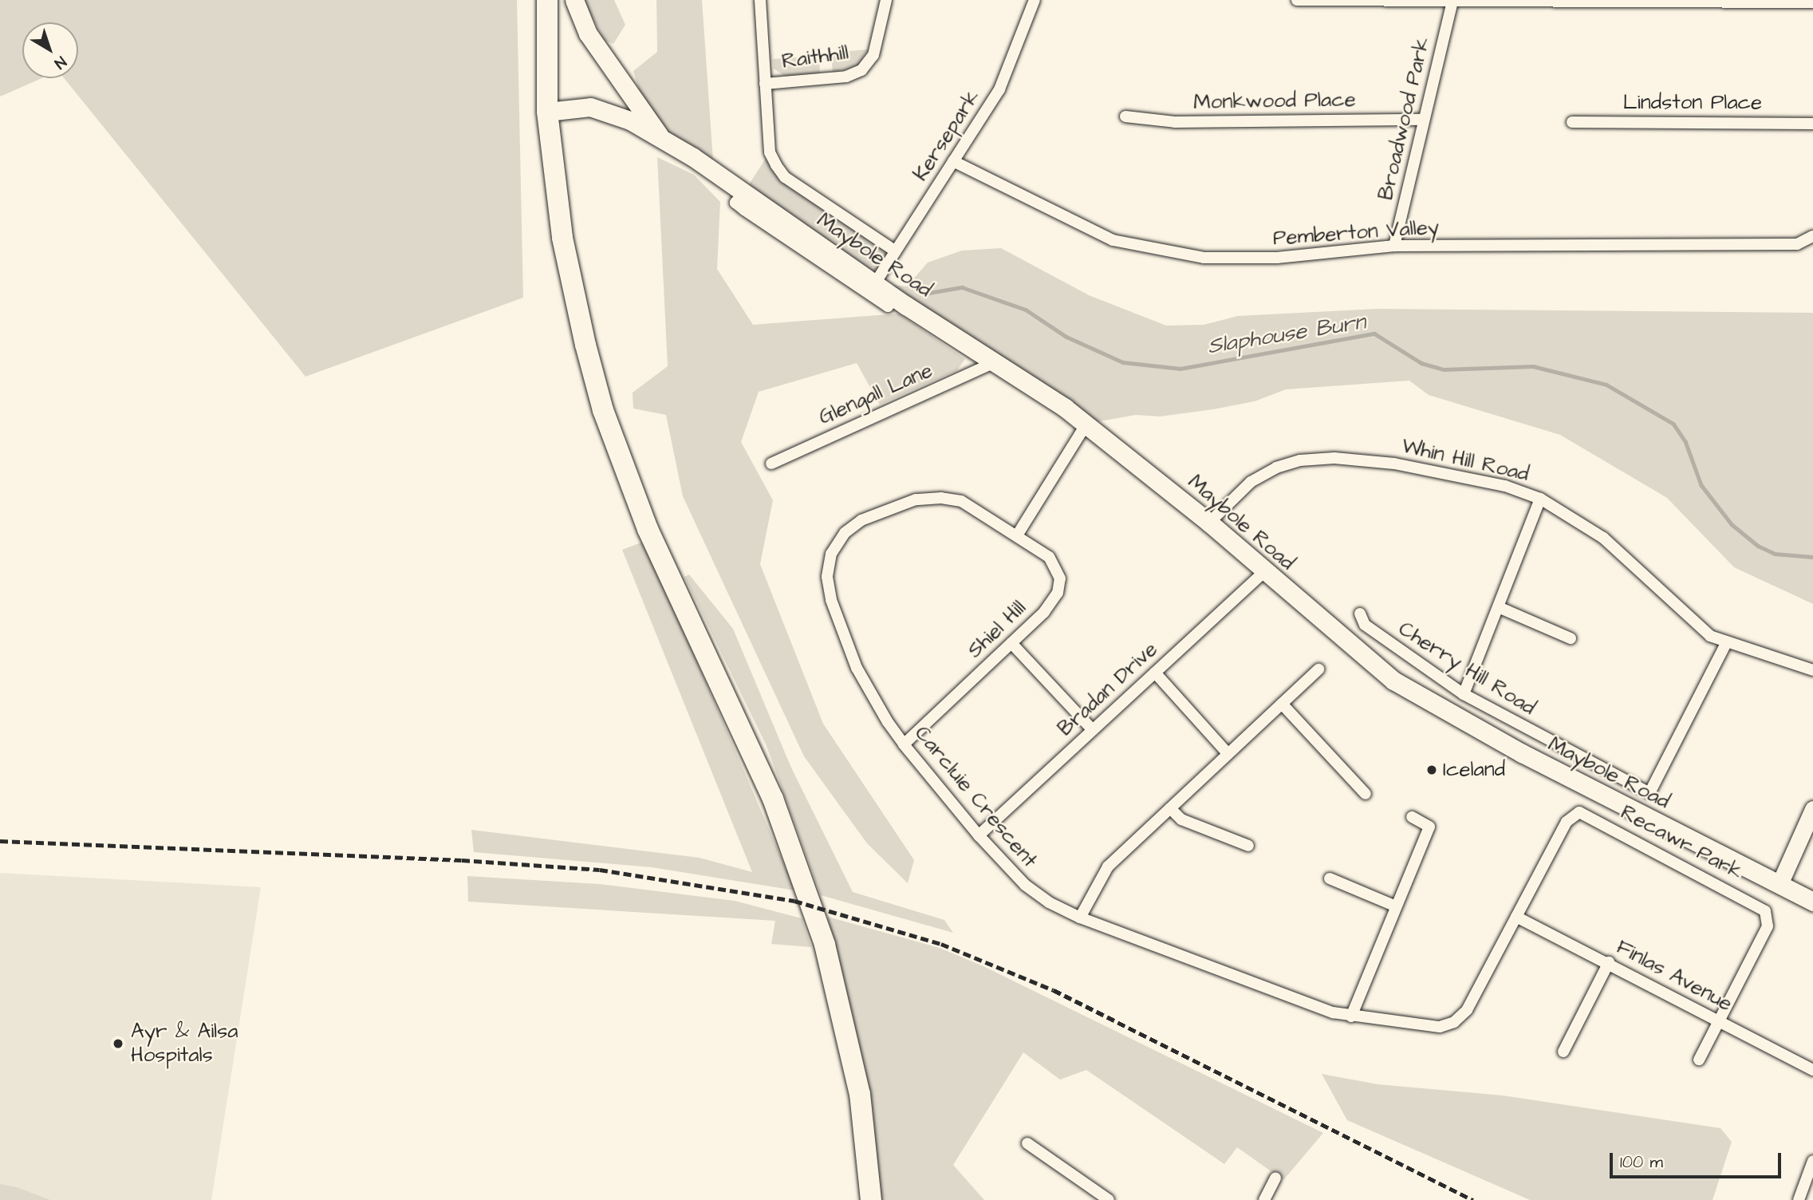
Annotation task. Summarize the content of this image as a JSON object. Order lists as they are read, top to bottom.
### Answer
{
  "streets": {
    "main road": ["Maybole Road"],
    "street": [
      "Raithhill",
      "Monkwood Place",
      "Lindston Place",
      "Broadwood Park",
      "Kersepark",
      "Pemberton Valley",
      "Glengall Lane",
      "Whin Hill Road",
      "Shiel Hill",
      "Cherry Hill Road",
      "Bradan Drive",
      "Carcluie Crescent",
      "Recawr Park",
      "Finlas Avenue"
    ]
  },
  "crossings": [
    ["Monkwood Place", "Broadwood Park"],
    ["Broadwood Park", "Pemberton Valley"],
    ["Kersepark", "Pemberton Valley"],
    ["Kersepark", "Maybole Road"],
    ["Maybole Road", "Glengall Lane"],
    ["Maybole Road", "Whin Hill Road"],
    ["Maybole Road", "Bradan Drive"],
    ["Whin Hill Road", "Cherry Hill Road"],
    ["Shiel Hill", "Carcluie Crescent"],
    ["Bradan Drive", "Carcluie Crescent"],
    ["Carcluie Crescent", "Recawr Park"],
    ["Carcluie Crescent", "Finlas Avenue"],
    ["Recawr Park", "Finlas Avenue"]
  ],
  "water": ["Slaphouse Burn"],
  "places": ["Iceland", "Ayr & Ailsa Hospitals"],
  "scale_bar": "100 m",
  "north": "bottom right"
}
